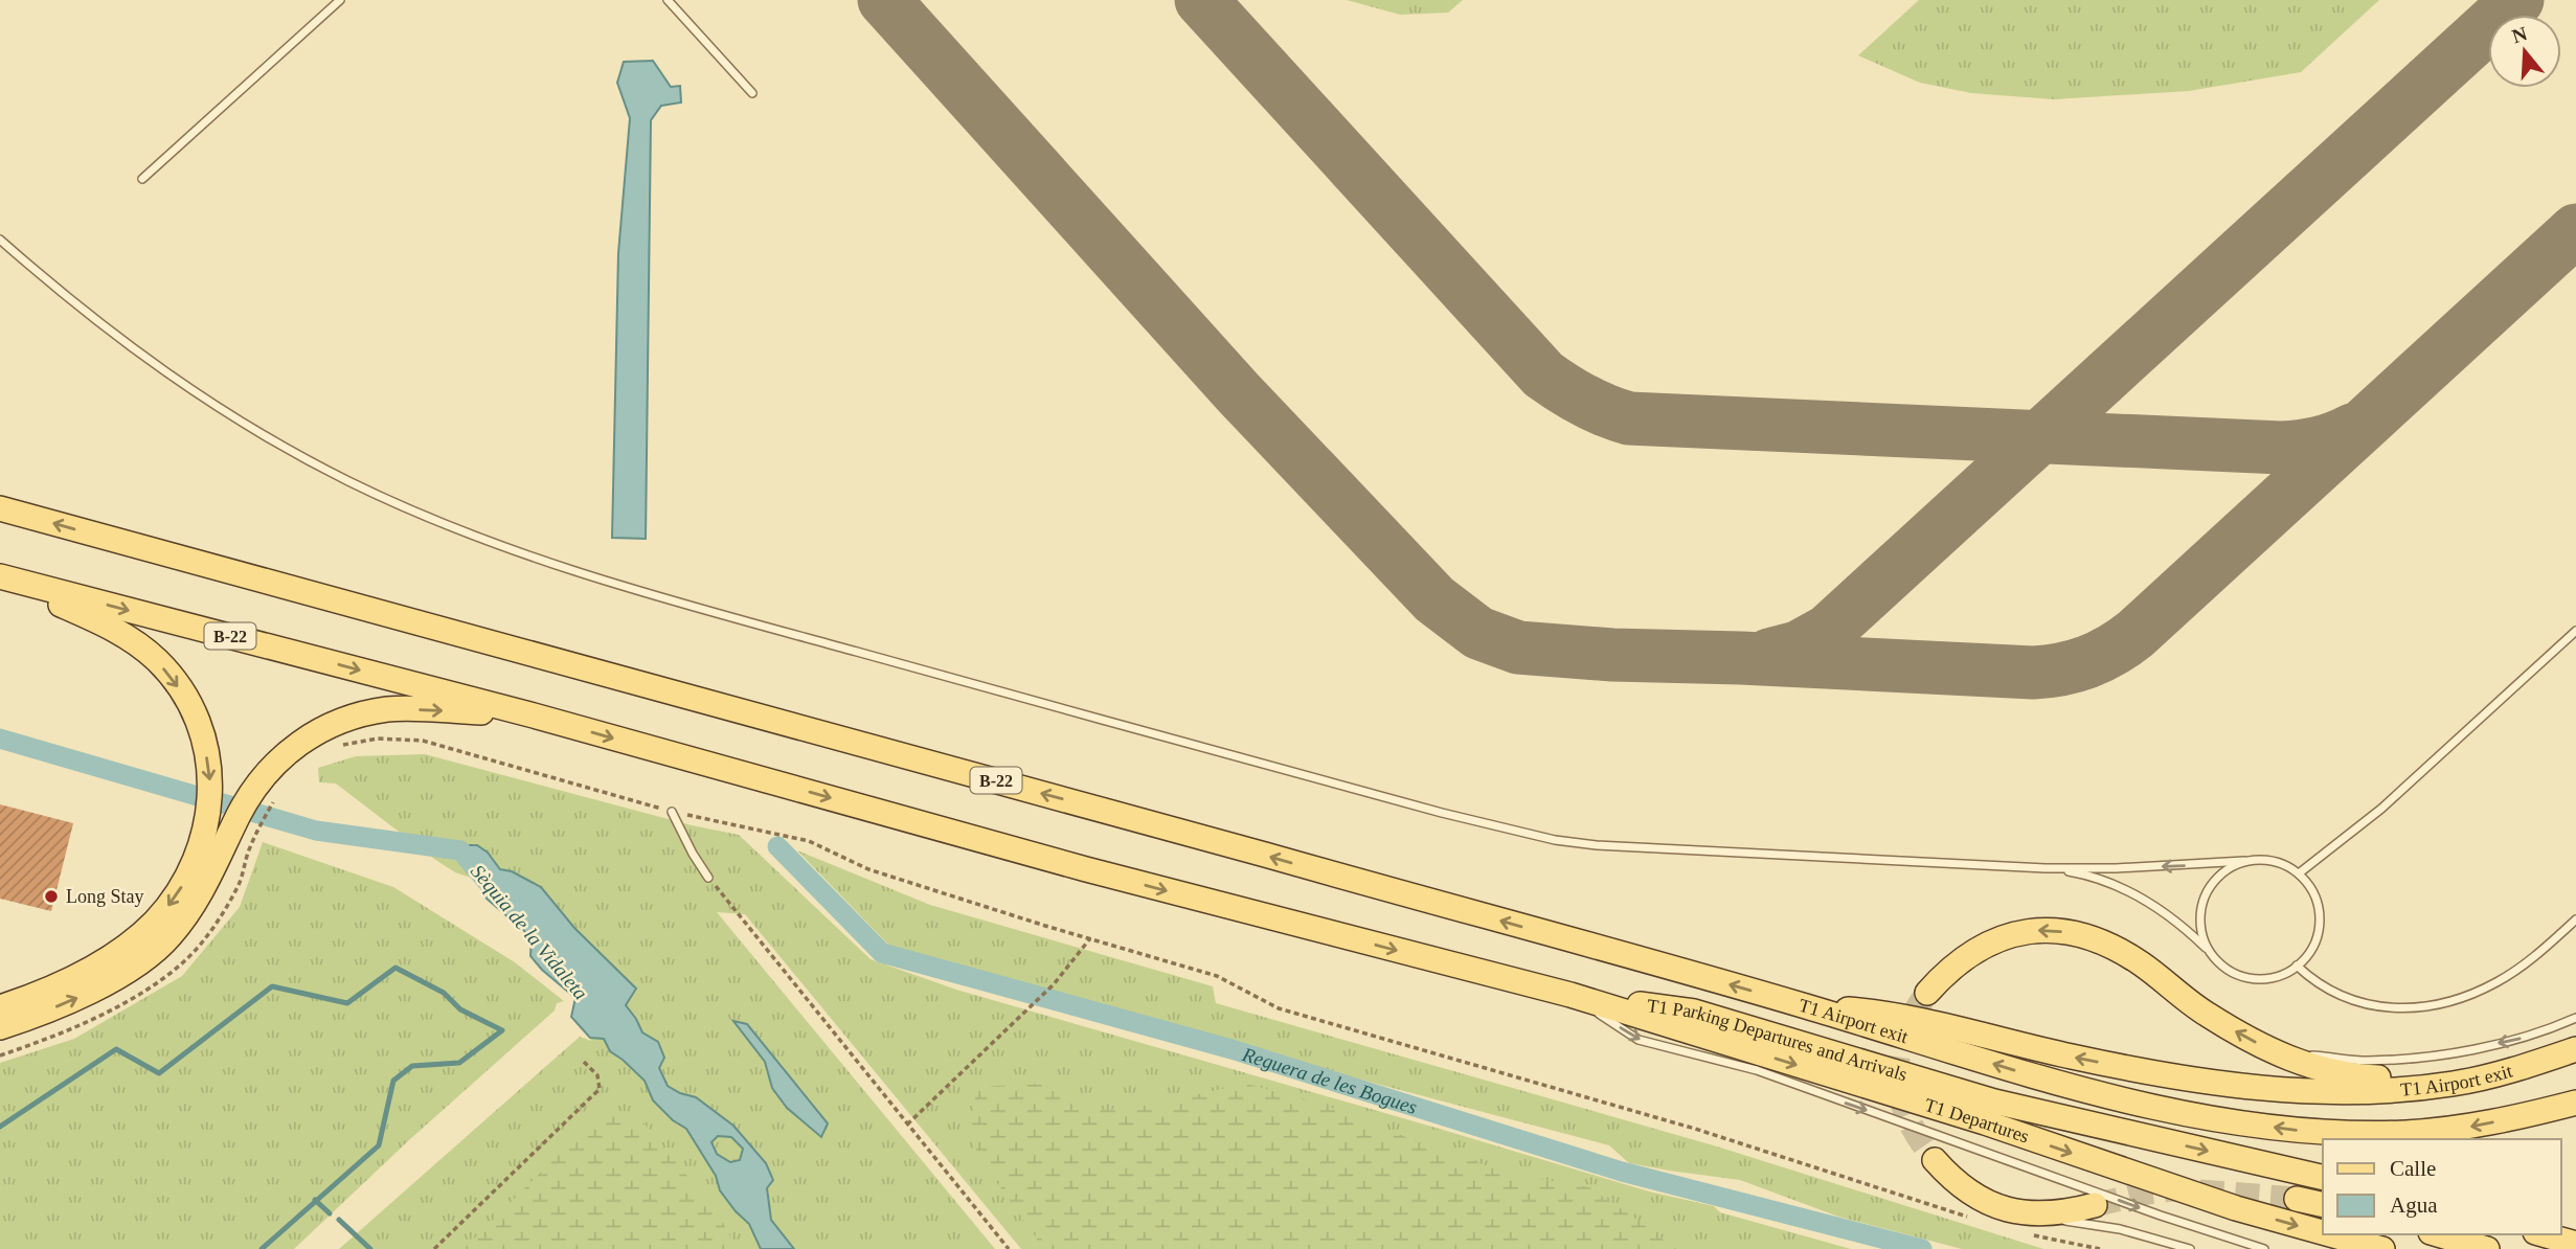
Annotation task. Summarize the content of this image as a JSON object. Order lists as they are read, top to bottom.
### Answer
{
  "streets": {
    "main road": [
      "B-22",
      "T1 Airport exit",
      "T1 Parking Departures and Arrivals",
      "T1 Departures"
    ]
  },
  "crossings": [
    ["B-22", "T1 Airport exit"],
    ["B-22", "T1 Parking Departures and Arrivals"],
    ["B-22", "T1 Departures"],
    ["T1 Parking Departures and Arrivals", "T1 Departures"]
  ],
  "water": ["Sèquia de la Vidaleta", "Reguera de les Bogues"],
  "places": ["Long Stay"],
  "legend": ["Calle", "Agua"],
  "north": "top"
}
